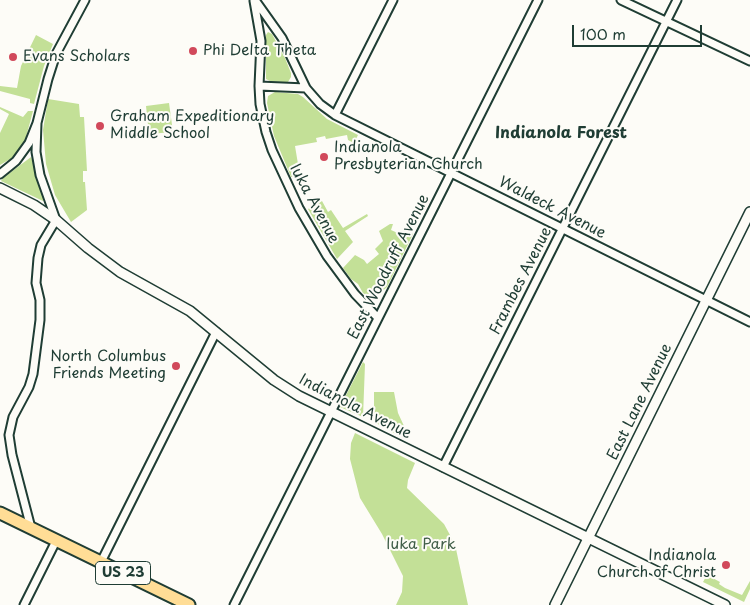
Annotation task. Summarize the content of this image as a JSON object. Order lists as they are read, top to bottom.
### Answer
{
  "streets": {
    "main road": ["US 23"],
    "street": [
      "Iuka Avenue",
      "Waldeck Avenue",
      "East Woodruff Avenue",
      "Frambes Avenue",
      "East Lane Avenue",
      "Indianola Avenue"
    ]
  },
  "crossings": [
    ["Iuka Avenue", "Waldeck Avenue"],
    ["Iuka Avenue", "East Woodruff Avenue"],
    ["Waldeck Avenue", "East Woodruff Avenue"],
    ["Waldeck Avenue", "Frambes Avenue"],
    ["Waldeck Avenue", "East Lane Avenue"],
    ["East Woodruff Avenue", "Indianola Avenue"],
    ["Frambes Avenue", "Indianola Avenue"],
    ["East Lane Avenue", "Indianola Avenue"]
  ],
  "districts": ["Indianola Forest"],
  "parks": ["Iuka Park"],
  "places": [
    "Phi Delta Theta",
    "Evans Scholars",
    "Graham Expeditionary Middle School",
    "Indianola Presbyterian Church",
    "North Columbus Friends Meeting",
    "Indianola Church of Christ"
  ],
  "scale_bar": "100 m"
}
